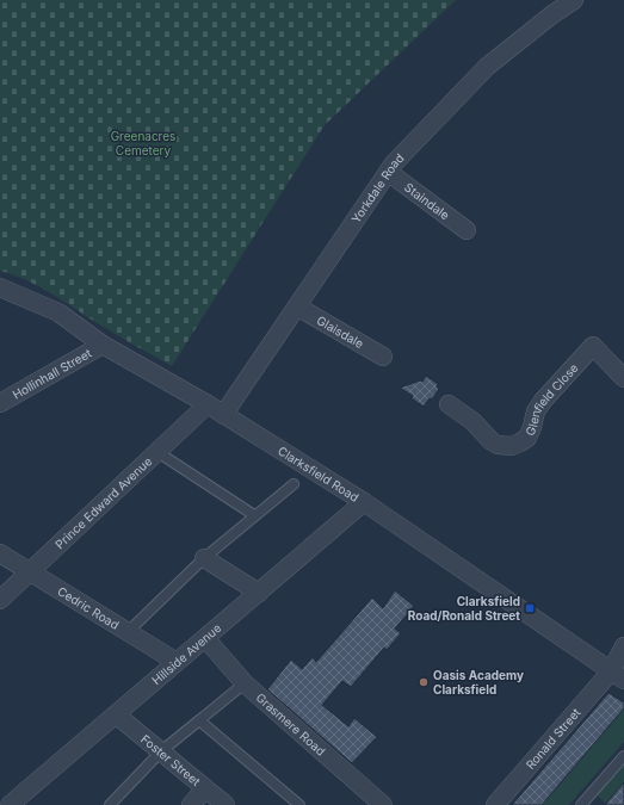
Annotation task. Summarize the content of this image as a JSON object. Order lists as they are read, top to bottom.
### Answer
{
  "streets": {
    "street": [
      "Yorkdale Road",
      "Staindale",
      "Glaisdale",
      "Hollinhall Street",
      "Glenfield Close",
      "Clarksfield Road",
      "Prince Edward Avenue",
      "Cedric Road",
      "Hillside Avenue",
      "Grasmere Road",
      "Ronald Street",
      "Foster Street"
    ]
  },
  "crossings": [
    ["Yorkdale Road", "Staindale"],
    ["Yorkdale Road", "Glaisdale"],
    ["Yorkdale Road", "Clarksfield Road"],
    ["Hollinhall Street", "Clarksfield Road"],
    ["Clarksfield Road", "Prince Edward Avenue"],
    ["Clarksfield Road", "Hillside Avenue"],
    ["Clarksfield Road", "Ronald Street"],
    ["Prince Edward Avenue", "Cedric Road"],
    ["Cedric Road", "Hillside Avenue"],
    ["Hillside Avenue", "Grasmere Road"],
    ["Hillside Avenue", "Foster Street"]
  ],
  "parks": ["Greenacres Cemetery"],
  "places": {
    "transit": ["Clarksfield Road/Ronald Street"],
    "other": ["Oasis Academy Clarksfield"]
  }
}
